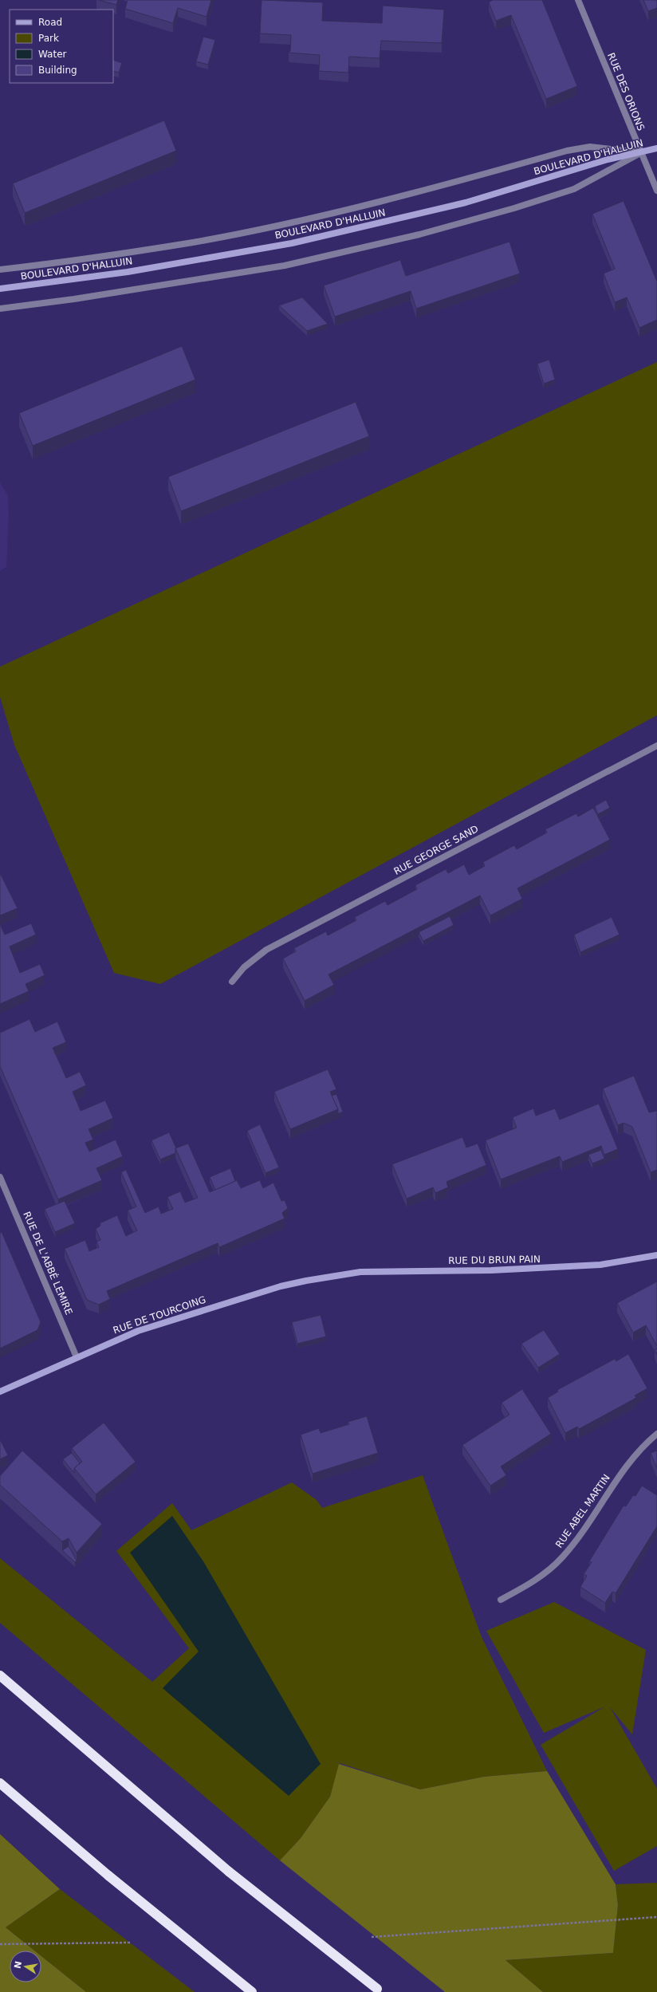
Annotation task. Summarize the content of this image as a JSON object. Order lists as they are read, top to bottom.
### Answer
{
  "streets": {
    "main road": ["BOULEVARD D'HALLUIN", "RUE DU BRUN PAIN", "RUE DE TOURCOING"],
    "street": [
      "RUE DES ORIONS",
      "RUE GEORGE SAND",
      "RUE DE L'ABBÉ LEMIRE",
      "RUE ABEL MARTIN"
    ]
  },
  "crossings": [
    ["RUE DES ORIONS", "BOULEVARD D'HALLUIN"],
    ["RUE DU BRUN PAIN", "RUE DE TOURCOING"],
    ["RUE DE L'ABBÉ LEMIRE", "RUE DE TOURCOING"]
  ],
  "legend": [
    "Road",
    "Park",
    "Water",
    "Building"
  ],
  "north": "left"
}
